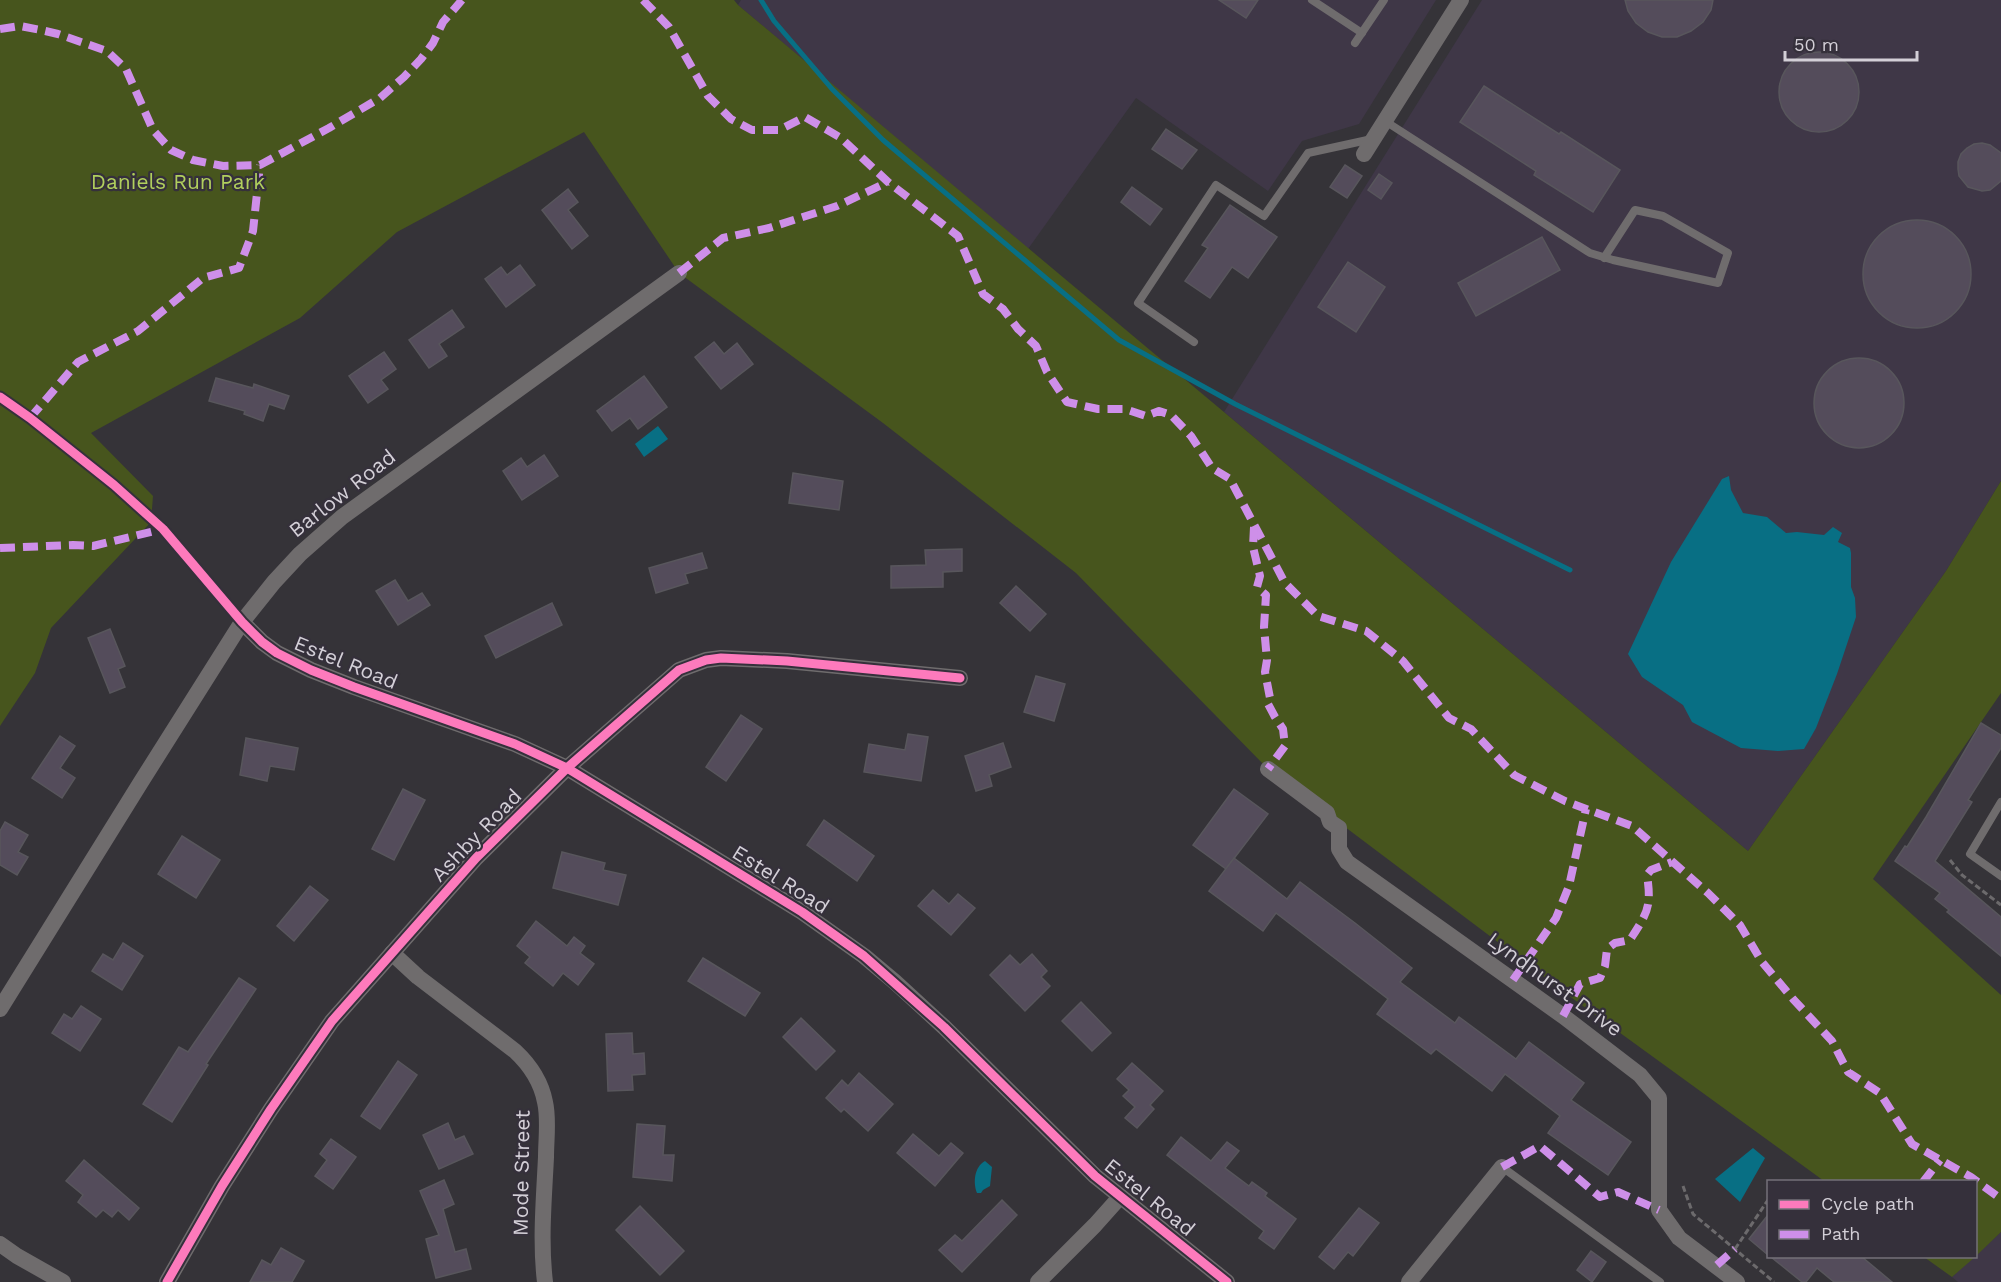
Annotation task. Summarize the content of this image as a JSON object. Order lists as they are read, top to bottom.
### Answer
{
  "streets": {
    "street": [
      "Barlow Road",
      "Estel Road",
      "Ashby Road",
      "Lyndhurst Drive",
      "Mode Street"
    ]
  },
  "crossings": [
    ["Barlow Road", "Estel Road"],
    ["Estel Road", "Ashby Road"],
    ["Ashby Road", "Mode Street"]
  ],
  "parks": ["Daniels Run Park"],
  "legend": ["Cycle path", "Path"],
  "scale_bar": "50 m"
}
